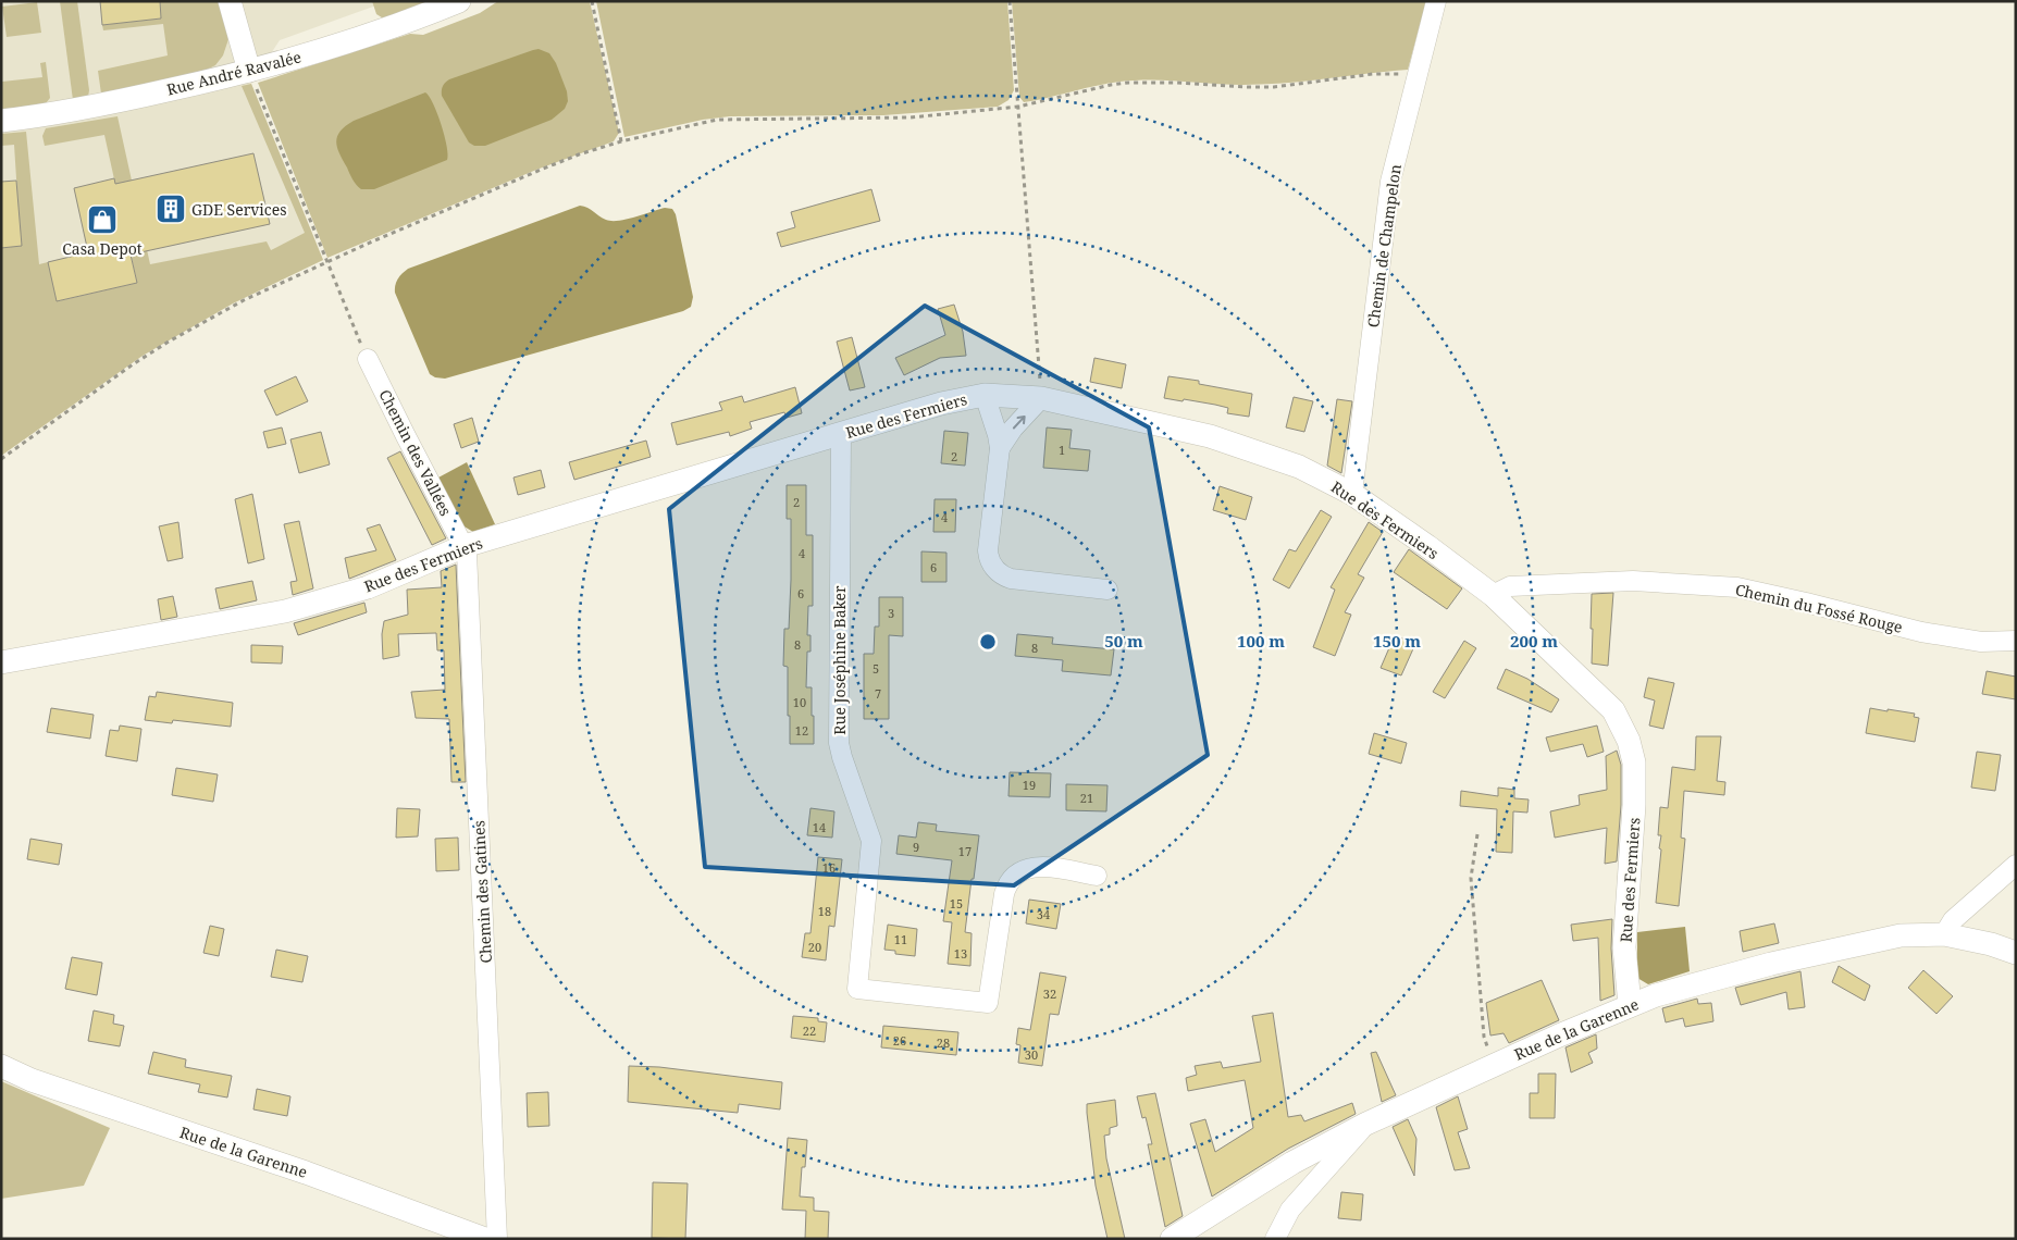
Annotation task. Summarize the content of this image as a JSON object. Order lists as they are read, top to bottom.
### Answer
{
  "streets": {
    "street": [
      "Rue André Ravalée",
      "Chemin de Champelon",
      "Rue des Fermiers",
      "Chemin des Vallées",
      "Chemin du Fossé Rouge",
      "Rue Joséphine Baker",
      "Chemin des Gatines",
      "Rue de la Garenne"
    ]
  },
  "crossings": [
    ["Chemin de Champelon", "Rue des Fermiers"],
    ["Rue des Fermiers", "Chemin des Vallées"],
    ["Rue des Fermiers", "Chemin du Fossé Rouge"],
    ["Rue des Fermiers", "Rue Joséphine Baker"],
    ["Rue des Fermiers", "Chemin des Gatines"],
    ["Rue des Fermiers", "Rue de la Garenne"],
    ["Chemin des Vallées", "Chemin des Gatines"]
  ],
  "places": {
    "building": ["GDE Services"],
    "shop": ["Casa Depot"]
  },
  "house_numbers": [
    "1",
    "2",
    "2",
    "4",
    "4",
    "6",
    "6",
    "3",
    "8",
    "8",
    "5",
    "7",
    "10",
    "12",
    "19",
    "21",
    "14",
    "9",
    "17",
    "16",
    "15",
    "18",
    "34",
    "11",
    "20",
    "13",
    "32",
    "22",
    "26",
    "28",
    "30"
  ],
  "rings": [
    "50 m",
    "100 m",
    "150 m",
    "200 m"
  ]
}
